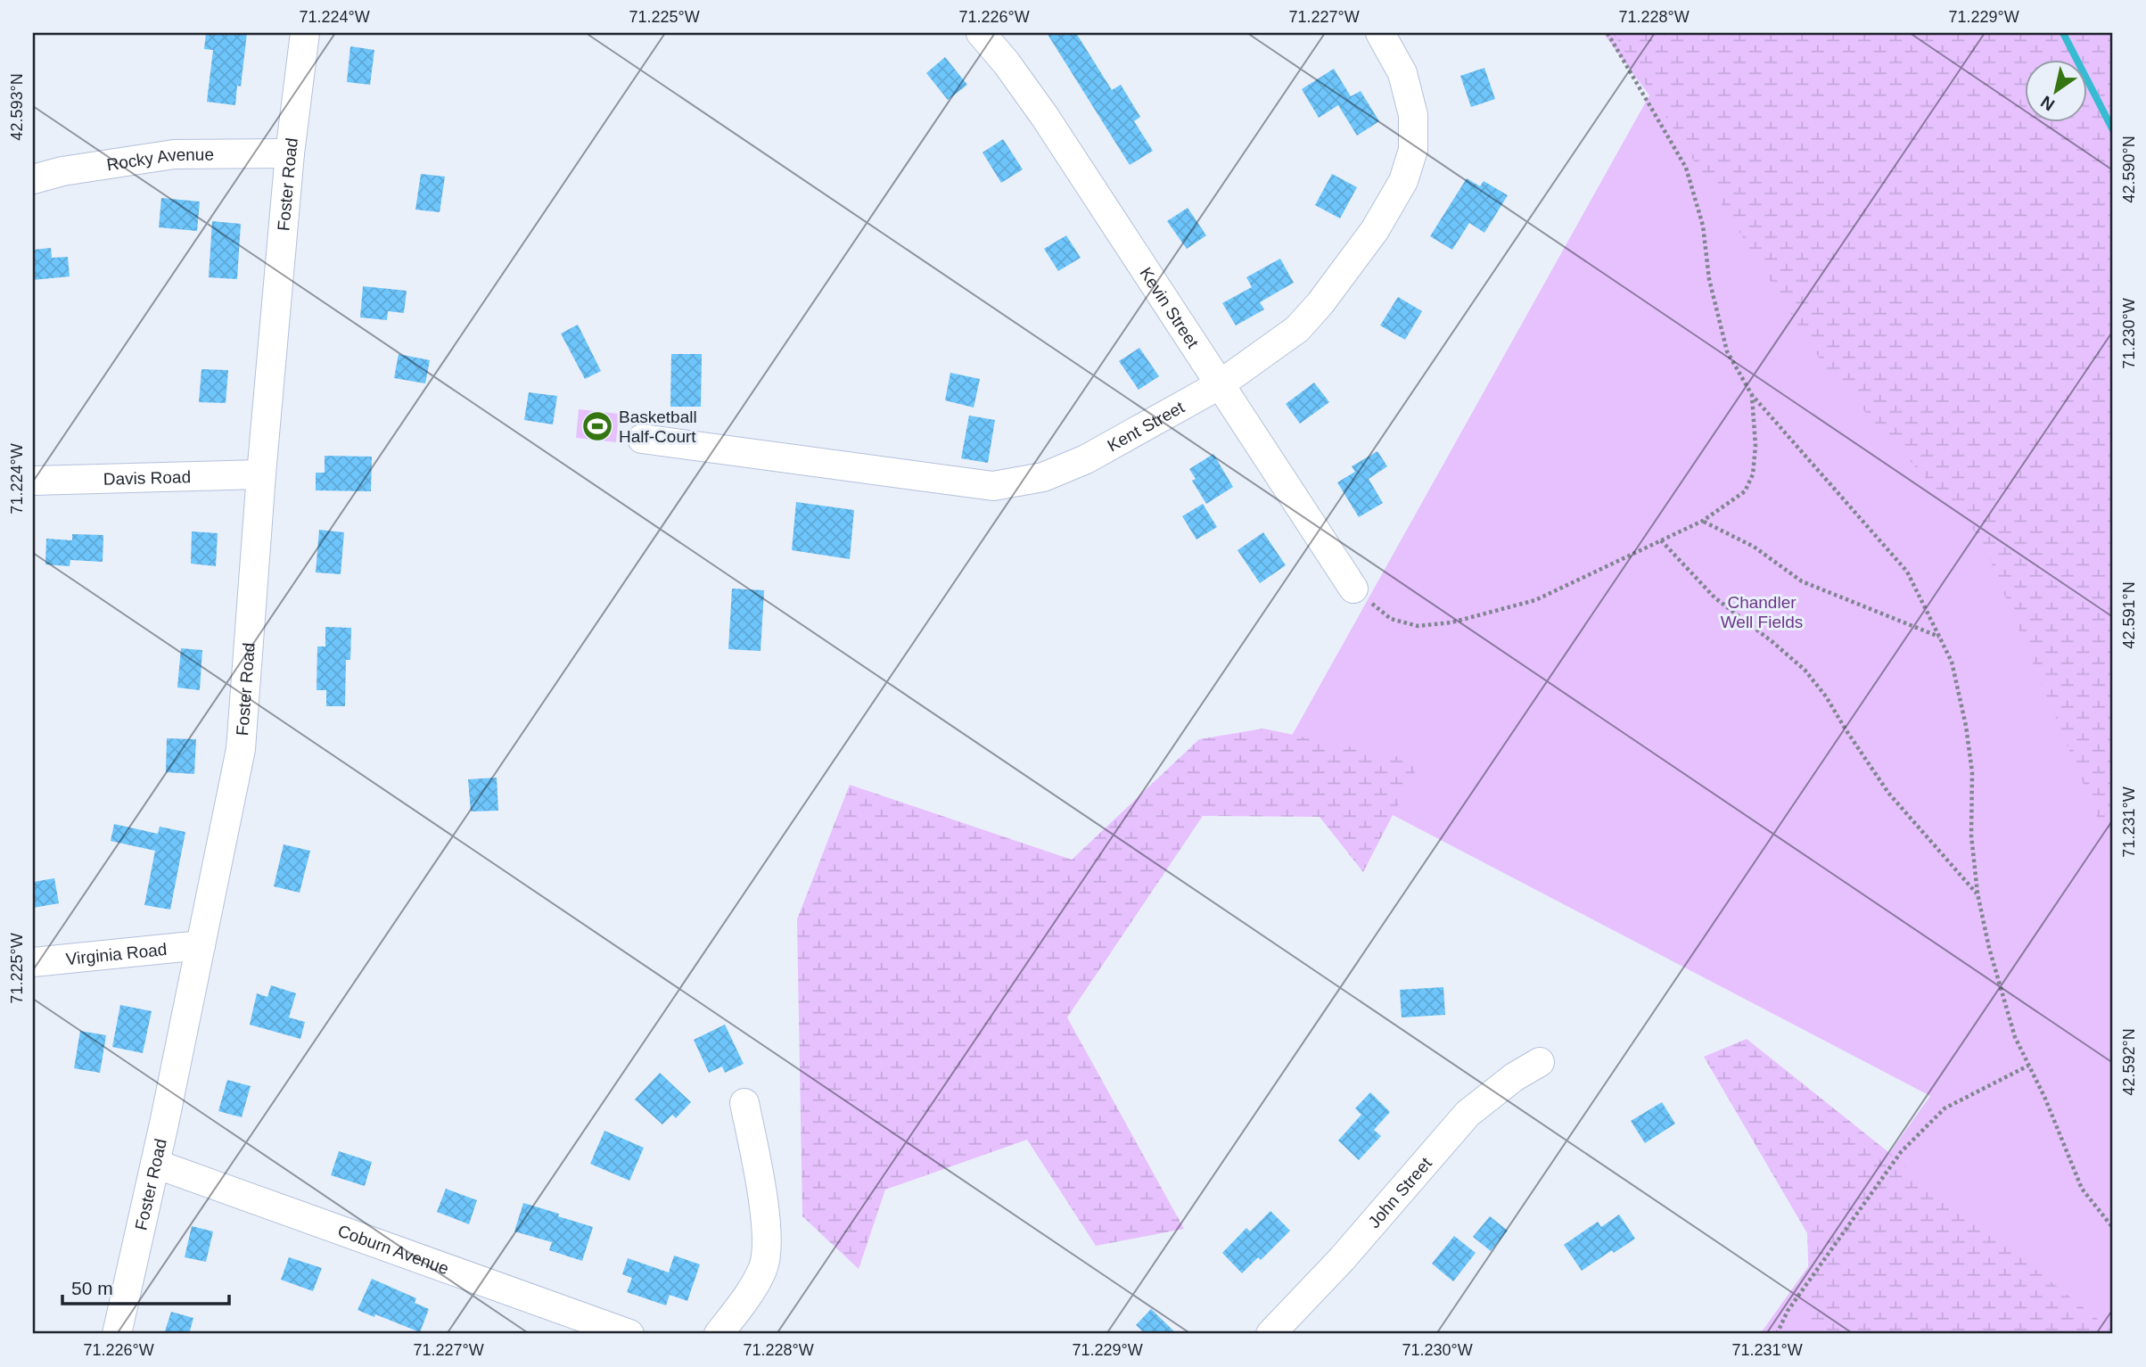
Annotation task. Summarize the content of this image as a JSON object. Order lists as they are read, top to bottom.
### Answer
{
  "streets": {
    "street": [
      "Rocky Avenue",
      "Foster Road",
      "Kevin Street",
      "Kent Street",
      "Davis Road",
      "Virginia Road",
      "John Street",
      "Coburn Avenue"
    ]
  },
  "crossings": [
    ["Rocky Avenue", "Foster Road"],
    ["Foster Road", "Davis Road"],
    ["Foster Road", "Virginia Road"],
    ["Foster Road", "Coburn Avenue"],
    ["Kevin Street", "Kent Street"]
  ],
  "parks": ["Chandler Well Fields"],
  "places": {
    "sports": ["Basketball Half-Court"]
  },
  "scale_bar": "50 m",
  "north": "bottom left",
  "coordinates": [
    "71.224°W",
    "71.225°W",
    "71.226°W",
    "71.227°W",
    "71.228°W",
    "71.229°W",
    "42.593°N",
    "42.590°N",
    "71.230°W",
    "42.591°N",
    "71.231°W",
    "42.592°N"
  ]
}
